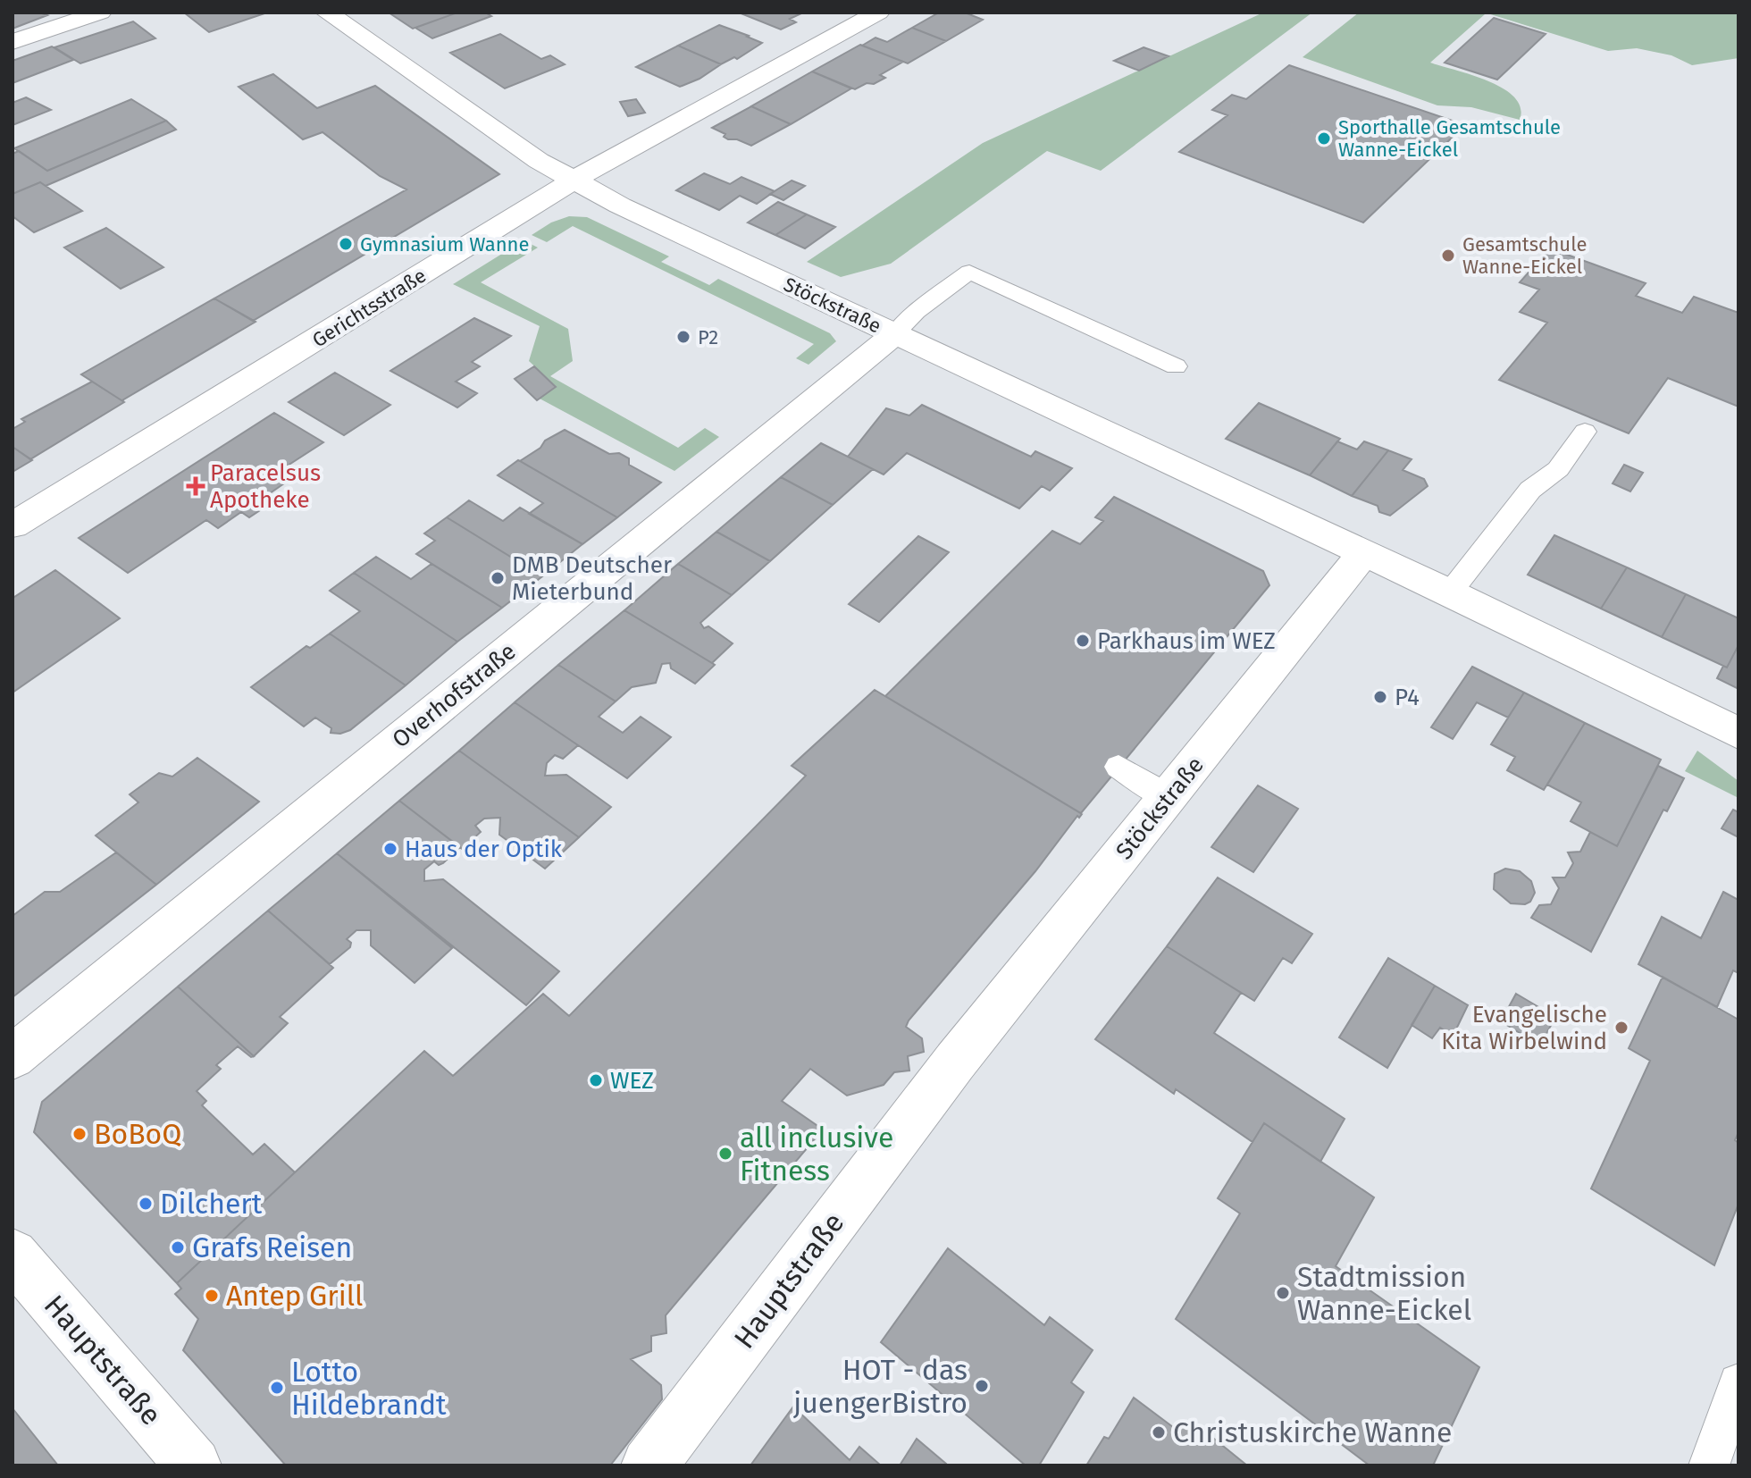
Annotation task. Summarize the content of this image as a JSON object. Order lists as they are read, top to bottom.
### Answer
{
  "streets": {
    "street": [
      "Stöckstraße",
      "Gerichtsstraße",
      "Overhofstraße",
      "Hauptstraße"
    ]
  },
  "crossings": [
    ["Stöckstraße", "Gerichtsstraße"],
    ["Stöckstraße", "Overhofstraße"],
    ["Stöckstraße", "Hauptstraße"]
  ],
  "places": {
    "other": [
      "Sporthalle Gesamtschule Wanne-Eickel",
      "Gymnasium Wanne",
      "Gesamtschule Wanne-Eickel",
      "P2",
      "DMB Deutscher Mieterbund",
      "Parkhaus im WEZ",
      "P4",
      "Haus der Optik",
      "Evangelische Kita Wirbelwind",
      "WEZ",
      "BoBoQ",
      "all inclusive Fitness",
      "Dilchert",
      "Grafs Reisen",
      "Stadtmission Wanne-Eickel",
      "Antep Grill",
      "HOT - das juengerBistro",
      "Lotto Hildebrandt",
      "Christuskirche Wanne"
    ],
    "health": ["Paracelsus Apotheke"]
  }
}
